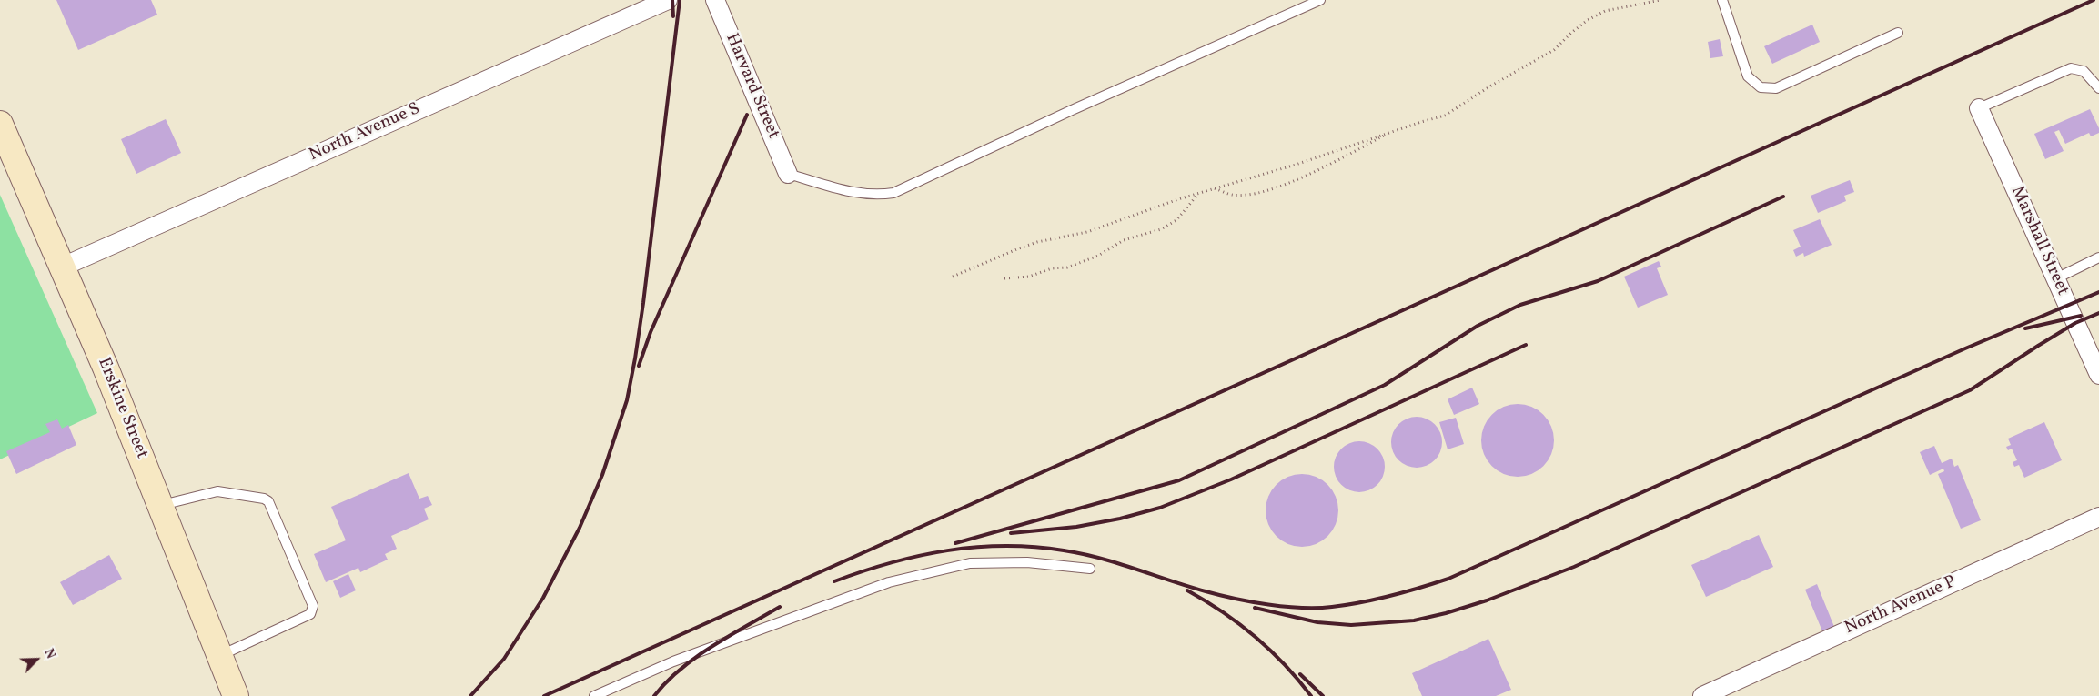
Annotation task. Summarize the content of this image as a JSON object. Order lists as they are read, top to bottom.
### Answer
{
  "streets": {
    "main road": ["Erskine Street"],
    "street": [
      "Harvard Street",
      "North Avenue S",
      "Marshall Street",
      "North Avenue P"
    ]
  },
  "crossings": [
    ["North Avenue S", "Erskine Street"]
  ],
  "north": "top right"
}
